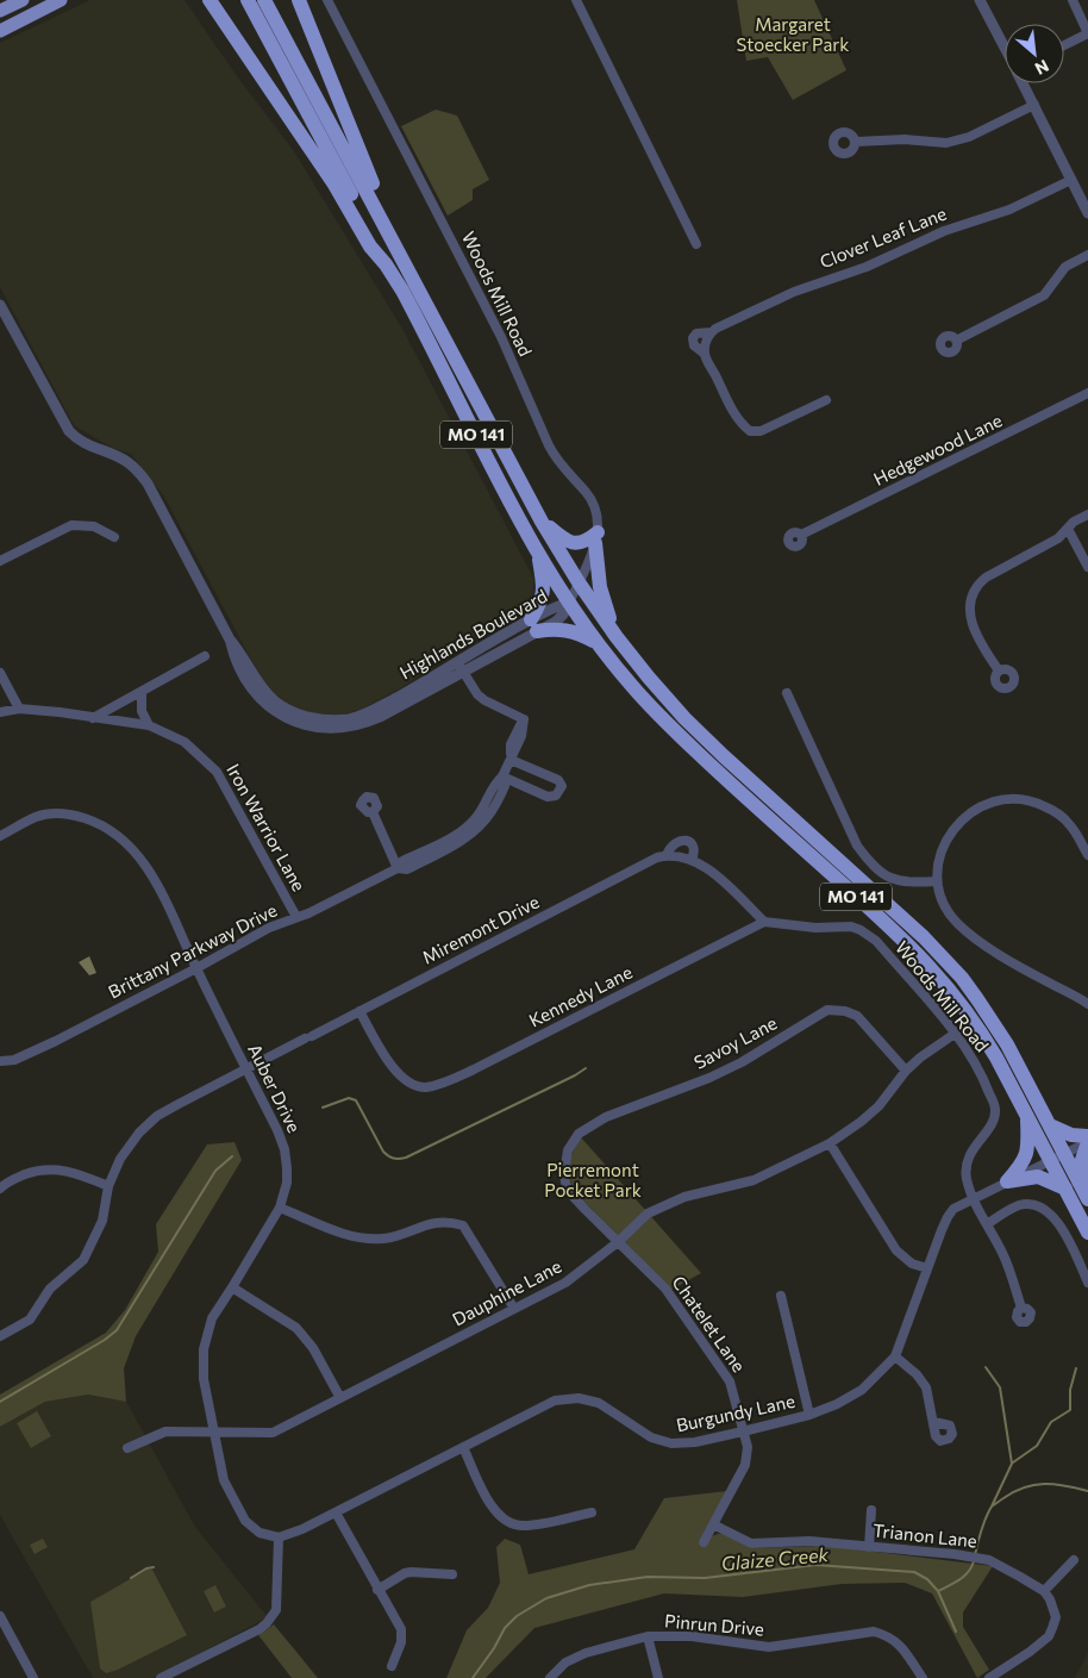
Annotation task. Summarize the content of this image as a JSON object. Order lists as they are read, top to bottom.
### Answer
{
  "streets": {
    "highway": ["MO 141"],
    "street": [
      "Clover Leaf Lane",
      "Woods Mill Road",
      "Hedgewood Lane",
      "Highlands Boulevard",
      "Iron Warrior Lane",
      "Miremont Drive",
      "Brittany Parkway Drive",
      "Kennedy Lane",
      "Savoy Lane",
      "Auber Drive",
      "Dauphine Lane",
      "Chatelet Lane",
      "Burgundy Lane",
      "Trianon Lane",
      "Pinrun Drive"
    ]
  },
  "crossings": [
    ["Woods Mill Road", "MO 141"],
    ["Woods Mill Road", "Highlands Boulevard"],
    ["Woods Mill Road", "Miremont Drive"],
    ["Woods Mill Road", "Kennedy Lane"],
    ["Woods Mill Road", "Dauphine Lane"],
    ["Woods Mill Road", "Burgundy Lane"],
    ["MO 141", "Highlands Boulevard"],
    ["MO 141", "Burgundy Lane"],
    ["Highlands Boulevard", "Brittany Parkway Drive"],
    ["Iron Warrior Lane", "Brittany Parkway Drive"],
    ["Miremont Drive", "Kennedy Lane"],
    ["Miremont Drive", "Auber Drive"],
    ["Brittany Parkway Drive", "Auber Drive"],
    ["Savoy Lane", "Dauphine Lane"],
    ["Savoy Lane", "Chatelet Lane"],
    ["Auber Drive", "Dauphine Lane"],
    ["Auber Drive", "Burgundy Lane"],
    ["Dauphine Lane", "Chatelet Lane"],
    ["Chatelet Lane", "Burgundy Lane"],
    ["Chatelet Lane", "Trianon Lane"]
  ],
  "water": ["Glaize Creek"],
  "parks": ["Margaret Stoecker Park", "Pierremont Pocket Park"],
  "north": "bottom right"
}
